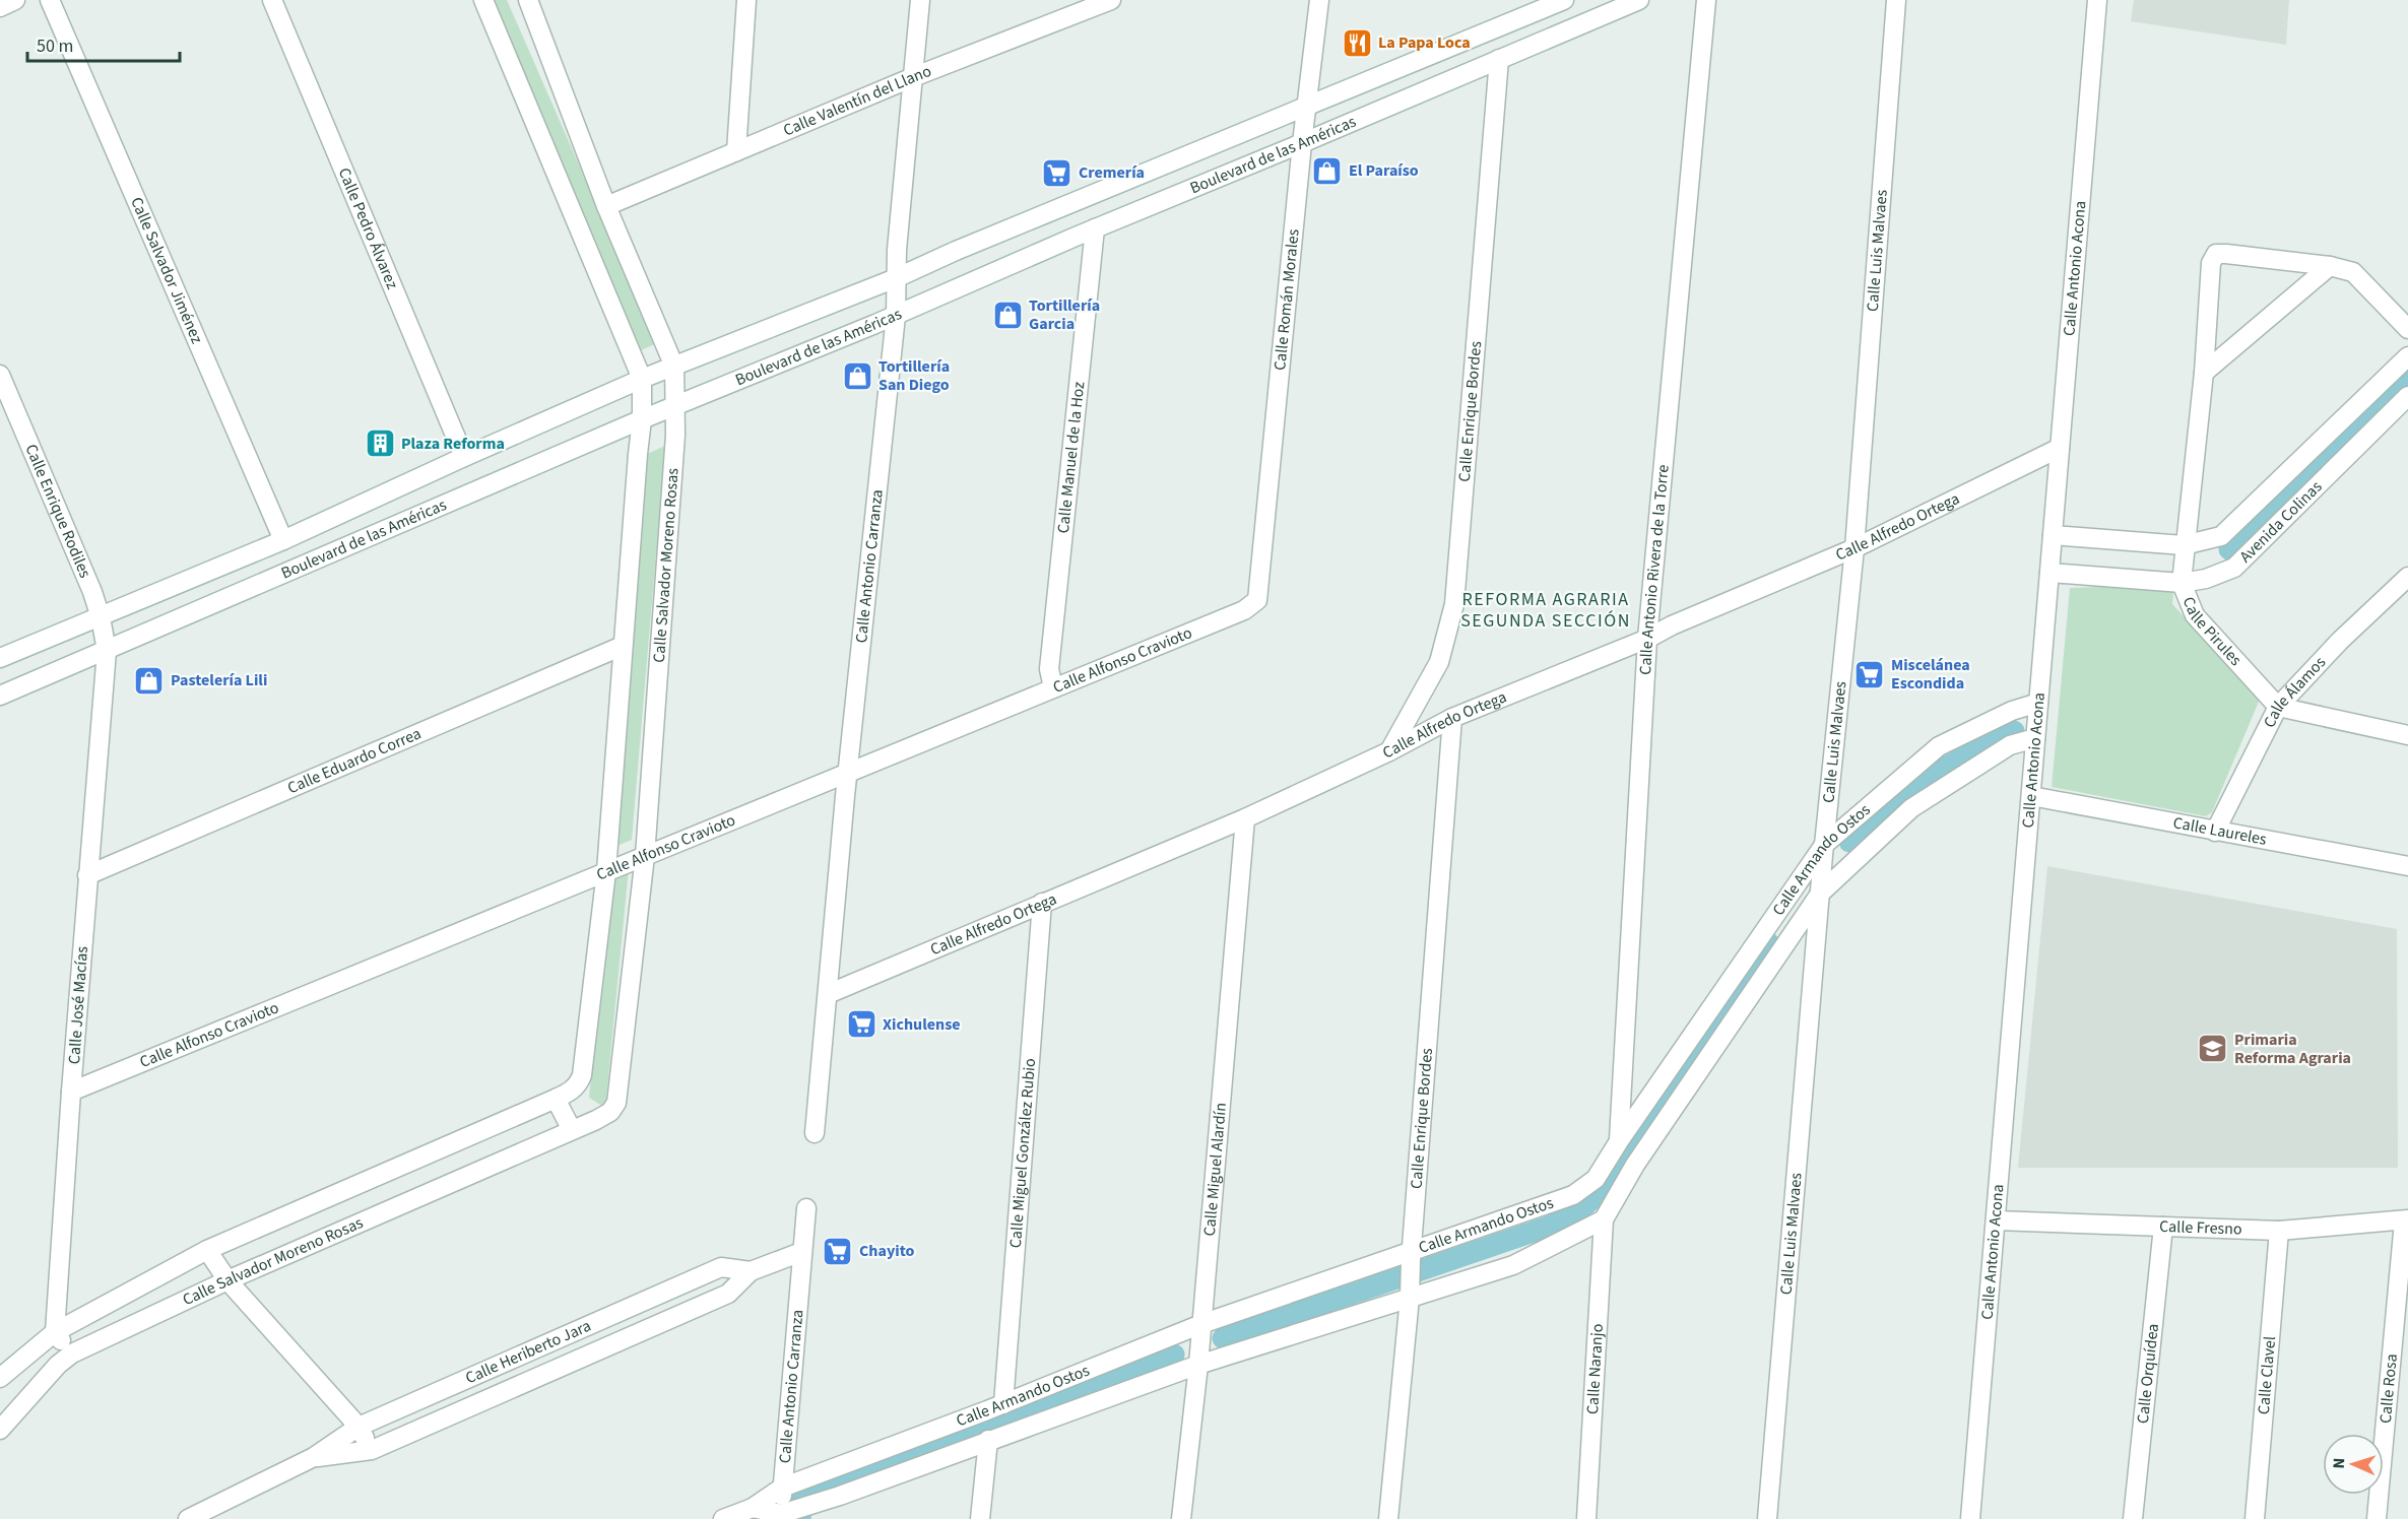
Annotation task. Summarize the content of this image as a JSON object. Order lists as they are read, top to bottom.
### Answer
{
  "streets": {
    "street": [
      "Calle Valentín del Llano",
      "Boulevard de las Américas",
      "Calle Pedro Álvarez",
      "Calle Luis Malvaes",
      "Calle Antonio Acona",
      "Calle Salvador Jiménez",
      "Calle Román Morales",
      "Calle Enrique Bordes",
      "Calle Manuel de la Hoz",
      "Calle Enrique Rodiles",
      "Avenida Colinas",
      "Calle Alfredo Ortega",
      "Calle Salvador Moreno Rosas",
      "Calle Antonio Carranza",
      "Calle Antonio Rivera de la Torre",
      "Calle Pirules",
      "Calle Alfonso Cravioto",
      "Calle Álamos",
      "Calle Eduardo Correa",
      "Calle Laureles",
      "Calle Armando Ostos",
      "Calle José Macías",
      "Calle Miguel González Rubio",
      "Calle Miguel Alardín",
      "Calle Fresno",
      "Calle Heriberto Jara",
      "Calle Naranjo",
      "Calle Orquídea",
      "Calle Clavel",
      "Calle Rosa"
    ]
  },
  "crossings": [
    ["Calle Valentín del Llano", "Calle Salvador Moreno Rosas"],
    ["Calle Valentín del Llano", "Calle Antonio Carranza"],
    ["Boulevard de las Américas", "Calle Pedro Álvarez"],
    ["Boulevard de las Américas", "Calle Salvador Jiménez"],
    ["Boulevard de las Américas", "Calle Román Morales"],
    ["Boulevard de las Américas", "Calle Enrique Bordes"],
    ["Boulevard de las Américas", "Calle Manuel de la Hoz"],
    ["Boulevard de las Américas", "Calle Enrique Rodiles"],
    ["Boulevard de las Américas", "Calle Salvador Moreno Rosas"],
    ["Boulevard de las Américas", "Calle Antonio Carranza"],
    ["Boulevard de las Américas", "Calle José Macías"],
    ["Calle Luis Malvaes", "Calle Alfredo Ortega"],
    ["Calle Luis Malvaes", "Calle Armando Ostos"],
    ["Calle Antonio Acona", "Avenida Colinas"],
    ["Calle Antonio Acona", "Calle Alfredo Ortega"],
    ["Calle Antonio Acona", "Calle Laureles"],
    ["Calle Antonio Acona", "Calle Armando Ostos"],
    ["Calle Antonio Acona", "Calle Fresno"],
    ["Calle Román Morales", "Calle Alfonso Cravioto"],
    ["Calle Enrique Bordes", "Calle Alfredo Ortega"],
    ["Calle Enrique Bordes", "Calle Armando Ostos"],
    ["Calle Manuel de la Hoz", "Calle Alfonso Cravioto"],
    ["Calle Enrique Rodiles", "Calle José Macías"],
    ["Avenida Colinas", "Calle Pirules"],
    ["Calle Alfredo Ortega", "Calle Antonio Carranza"],
    ["Calle Alfredo Ortega", "Calle Antonio Rivera de la Torre"],
    ["Calle Alfredo Ortega", "Calle Miguel González Rubio"],
    ["Calle Alfredo Ortega", "Calle Miguel Alardín"],
    ["Calle Salvador Moreno Rosas", "Calle Alfonso Cravioto"],
    ["Calle Salvador Moreno Rosas", "Calle Eduardo Correa"],
    ["Calle Salvador Moreno Rosas", "Calle José Macías"],
    ["Calle Antonio Carranza", "Calle Alfonso Cravioto"],
    ["Calle Antonio Carranza", "Calle Armando Ostos"],
    ["Calle Antonio Carranza", "Calle Heriberto Jara"],
    ["Calle Antonio Rivera de la Torre", "Calle Armando Ostos"],
    ["Calle Pirules", "Calle Álamos"],
    ["Calle Alfonso Cravioto", "Calle José Macías"],
    ["Calle Álamos", "Calle Laureles"],
    ["Calle Eduardo Correa", "Calle José Macías"],
    ["Calle Armando Ostos", "Calle Miguel González Rubio"],
    ["Calle Armando Ostos", "Calle Miguel Alardín"],
    ["Calle Armando Ostos", "Calle Naranjo"],
    ["Calle Fresno", "Calle Orquídea"],
    ["Calle Fresno", "Calle Clavel"],
    ["Calle Fresno", "Calle Rosa"]
  ],
  "districts": ["REFORMA AGRARIA SEGUNDA SECCIÓN"],
  "places": {
    "restaurant": ["La Papa Loca"],
    "shop": [
      "El Paraíso",
      "Tortillería Garcia",
      "Tortillería San Diego",
      "Pastelería Lili"
    ],
    "supermarket": [
      "Cremería",
      "Miscelánea Escondida",
      "Xichulense",
      "Chayito"
    ],
    "building": ["Plaza Reforma"],
    "school or university": ["Primaria Reforma Agraria"]
  },
  "scale_bar": "50 m",
  "north": "left"
}
